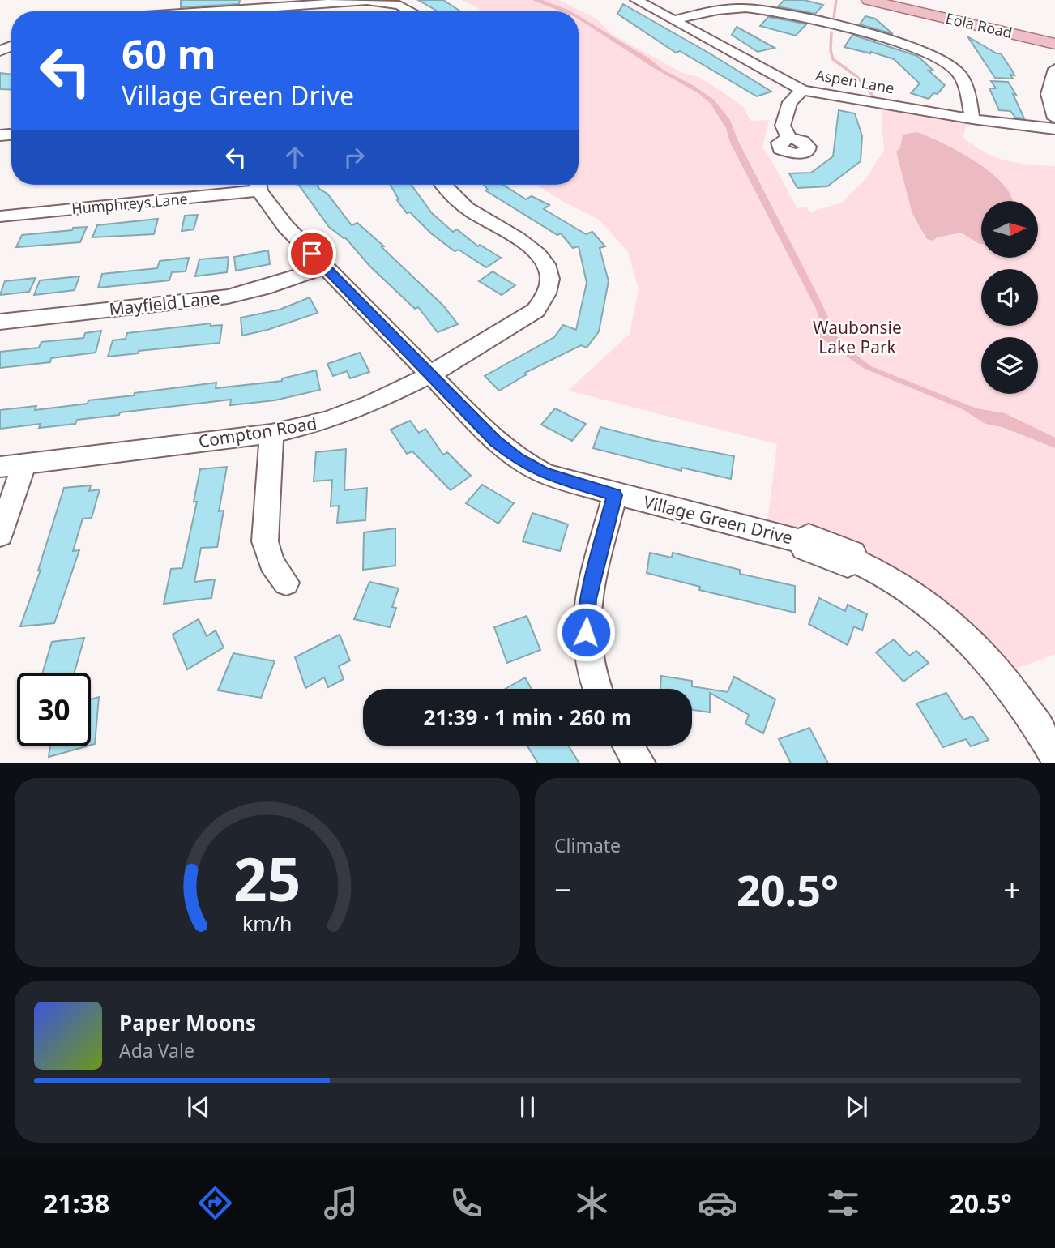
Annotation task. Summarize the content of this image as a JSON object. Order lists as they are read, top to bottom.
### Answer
{
  "streets": {
    "main road": ["Eola Road"],
    "street": [
      "Aspen Lane",
      "Humphreys Lane",
      "Mayfield Lane",
      "Compton Road",
      "Village Green Drive"
    ]
  },
  "crossings": [
    ["Mayfield Lane", "Village Green Drive"],
    ["Compton Road", "Village Green Drive"]
  ],
  "parks": ["Waubonsie Lake Park"],
  "north": "right",
  "page": {
    "turn": ["60 m", "Village Green Drive"],
    "limit": "30",
    "trip": "21:39 · 1 min · 260 m",
    "tile": "Climate",
    "heat": ["−", "20.5°", "+"],
    "song": ["Paper Moons", "Ada Vale"],
    "tabs": ["21:38", "20.5°"],
    "gauge": ["25", "km/h"]
  }
}
